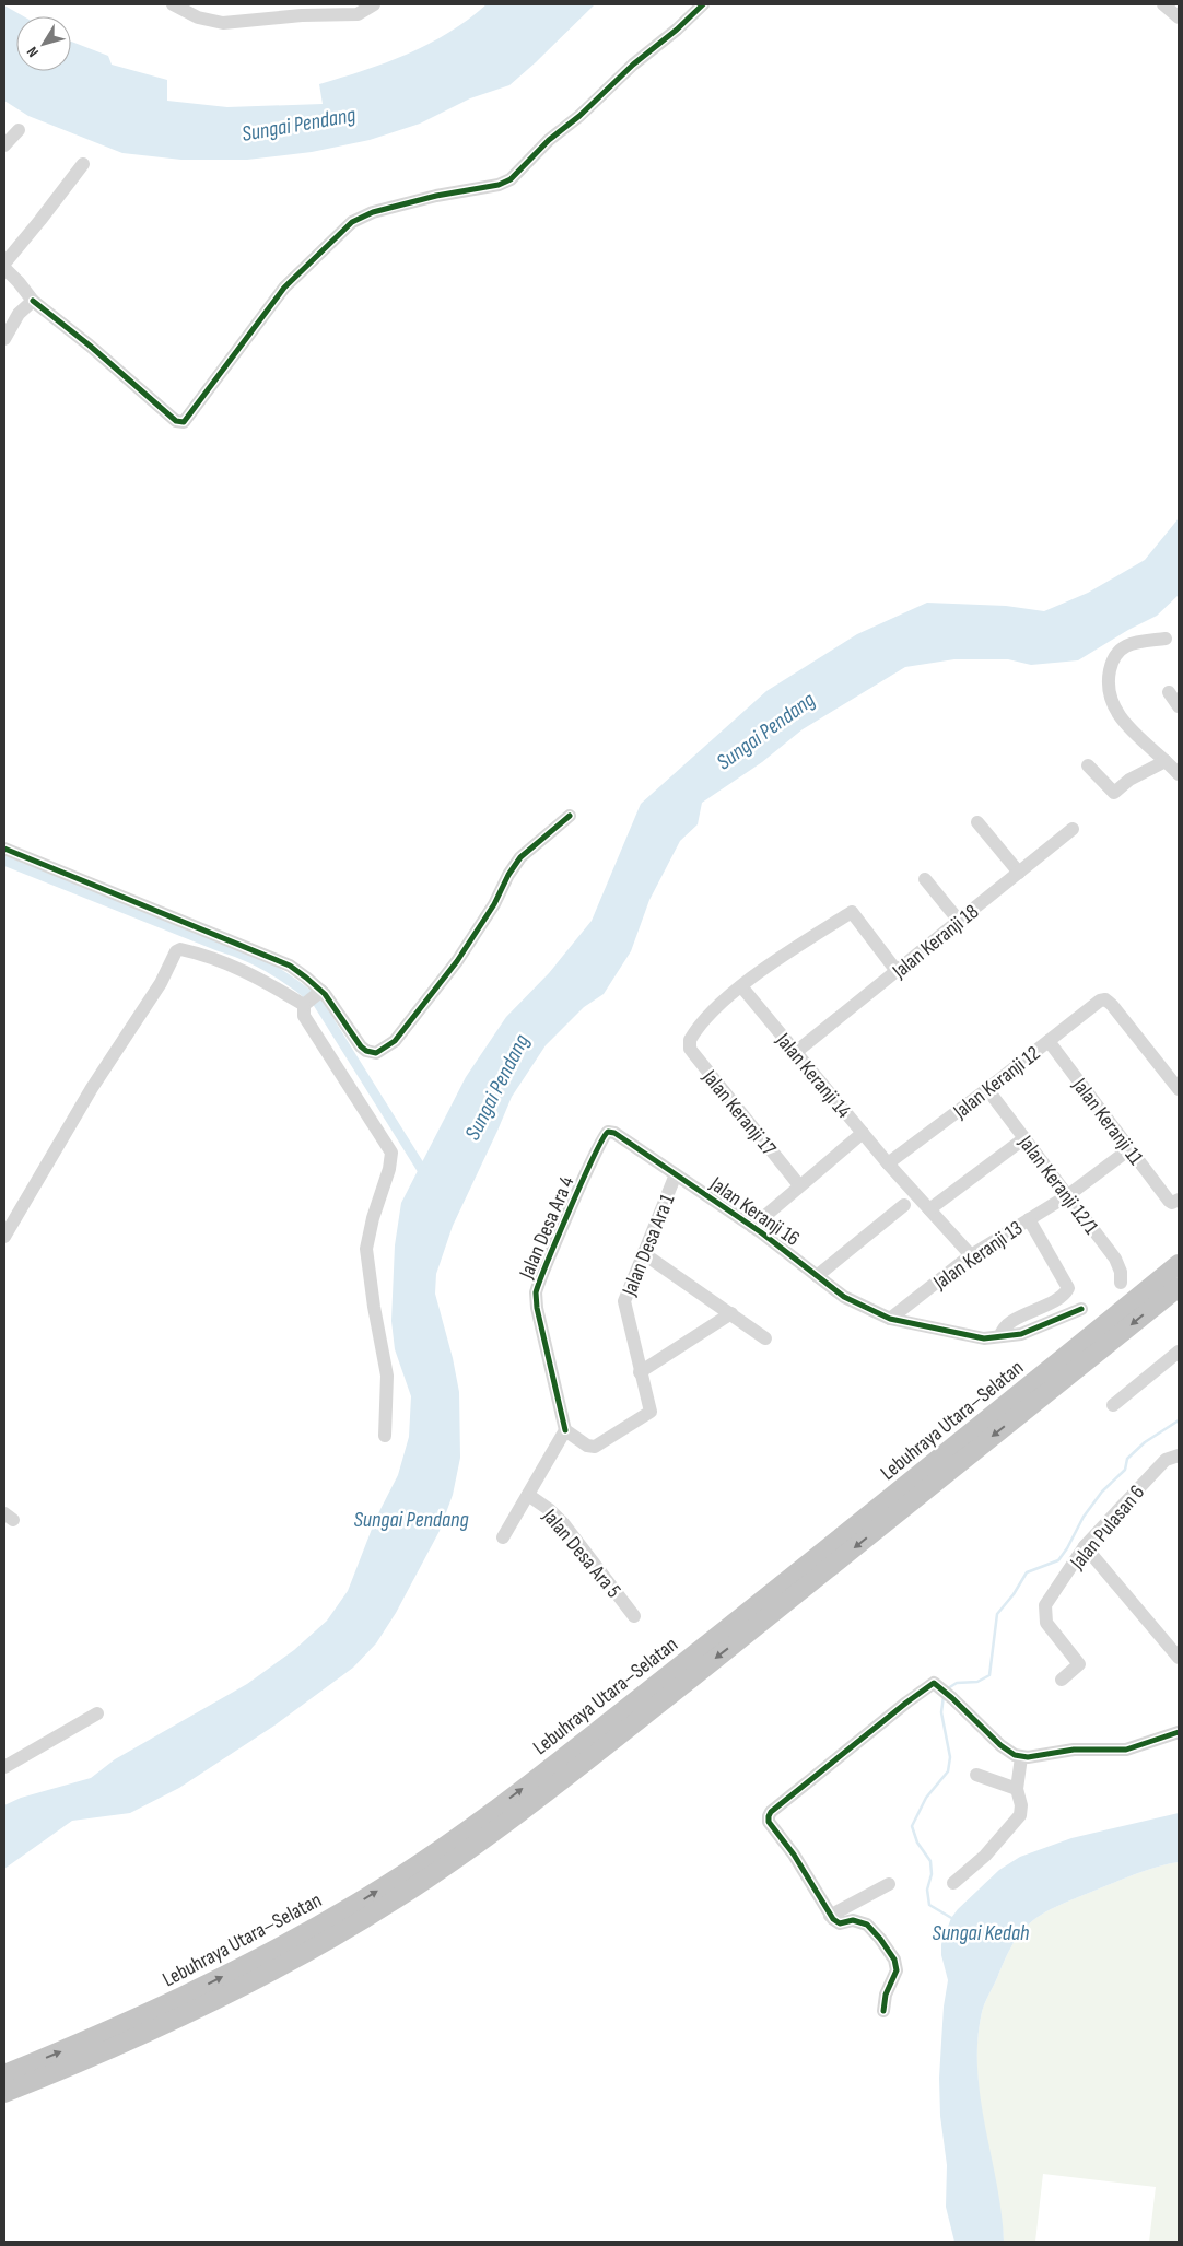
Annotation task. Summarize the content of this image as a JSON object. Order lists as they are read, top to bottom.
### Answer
{
  "streets": {
    "highway": ["Lebuhraya Utara–Selatan"],
    "street": [
      "Jalan Keranji 18",
      "Jalan Keranji 14",
      "Jalan Keranji 12",
      "Jalan Keranji 17",
      "Jalan Keranji 11",
      "Jalan Keranji 12/1",
      "Jalan Keranji 16",
      "Jalan Desa Ara 4",
      "Jalan Desa Ara 1",
      "Jalan Keranji 13",
      "Jalan Pulasan 6",
      "Jalan Desa Ara 5"
    ]
  },
  "crossings": [
    ["Jalan Keranji 18", "Jalan Keranji 14"],
    ["Jalan Keranji 14", "Jalan Keranji 12"],
    ["Jalan Keranji 14", "Jalan Keranji 17"],
    ["Jalan Keranji 14", "Jalan Keranji 13"],
    ["Jalan Keranji 12", "Jalan Keranji 11"],
    ["Jalan Keranji 12", "Jalan Keranji 12/1"],
    ["Jalan Keranji 11", "Jalan Keranji 13"],
    ["Jalan Keranji 12/1", "Jalan Keranji 13"],
    ["Jalan Keranji 16", "Jalan Desa Ara 4"],
    ["Jalan Keranji 16", "Jalan Desa Ara 1"],
    ["Jalan Keranji 16", "Jalan Keranji 13"],
    ["Jalan Desa Ara 4", "Jalan Desa Ara 1"]
  ],
  "water": ["Sungai Pendang", "Sungai Kedah"],
  "north": "bottom left"
}
